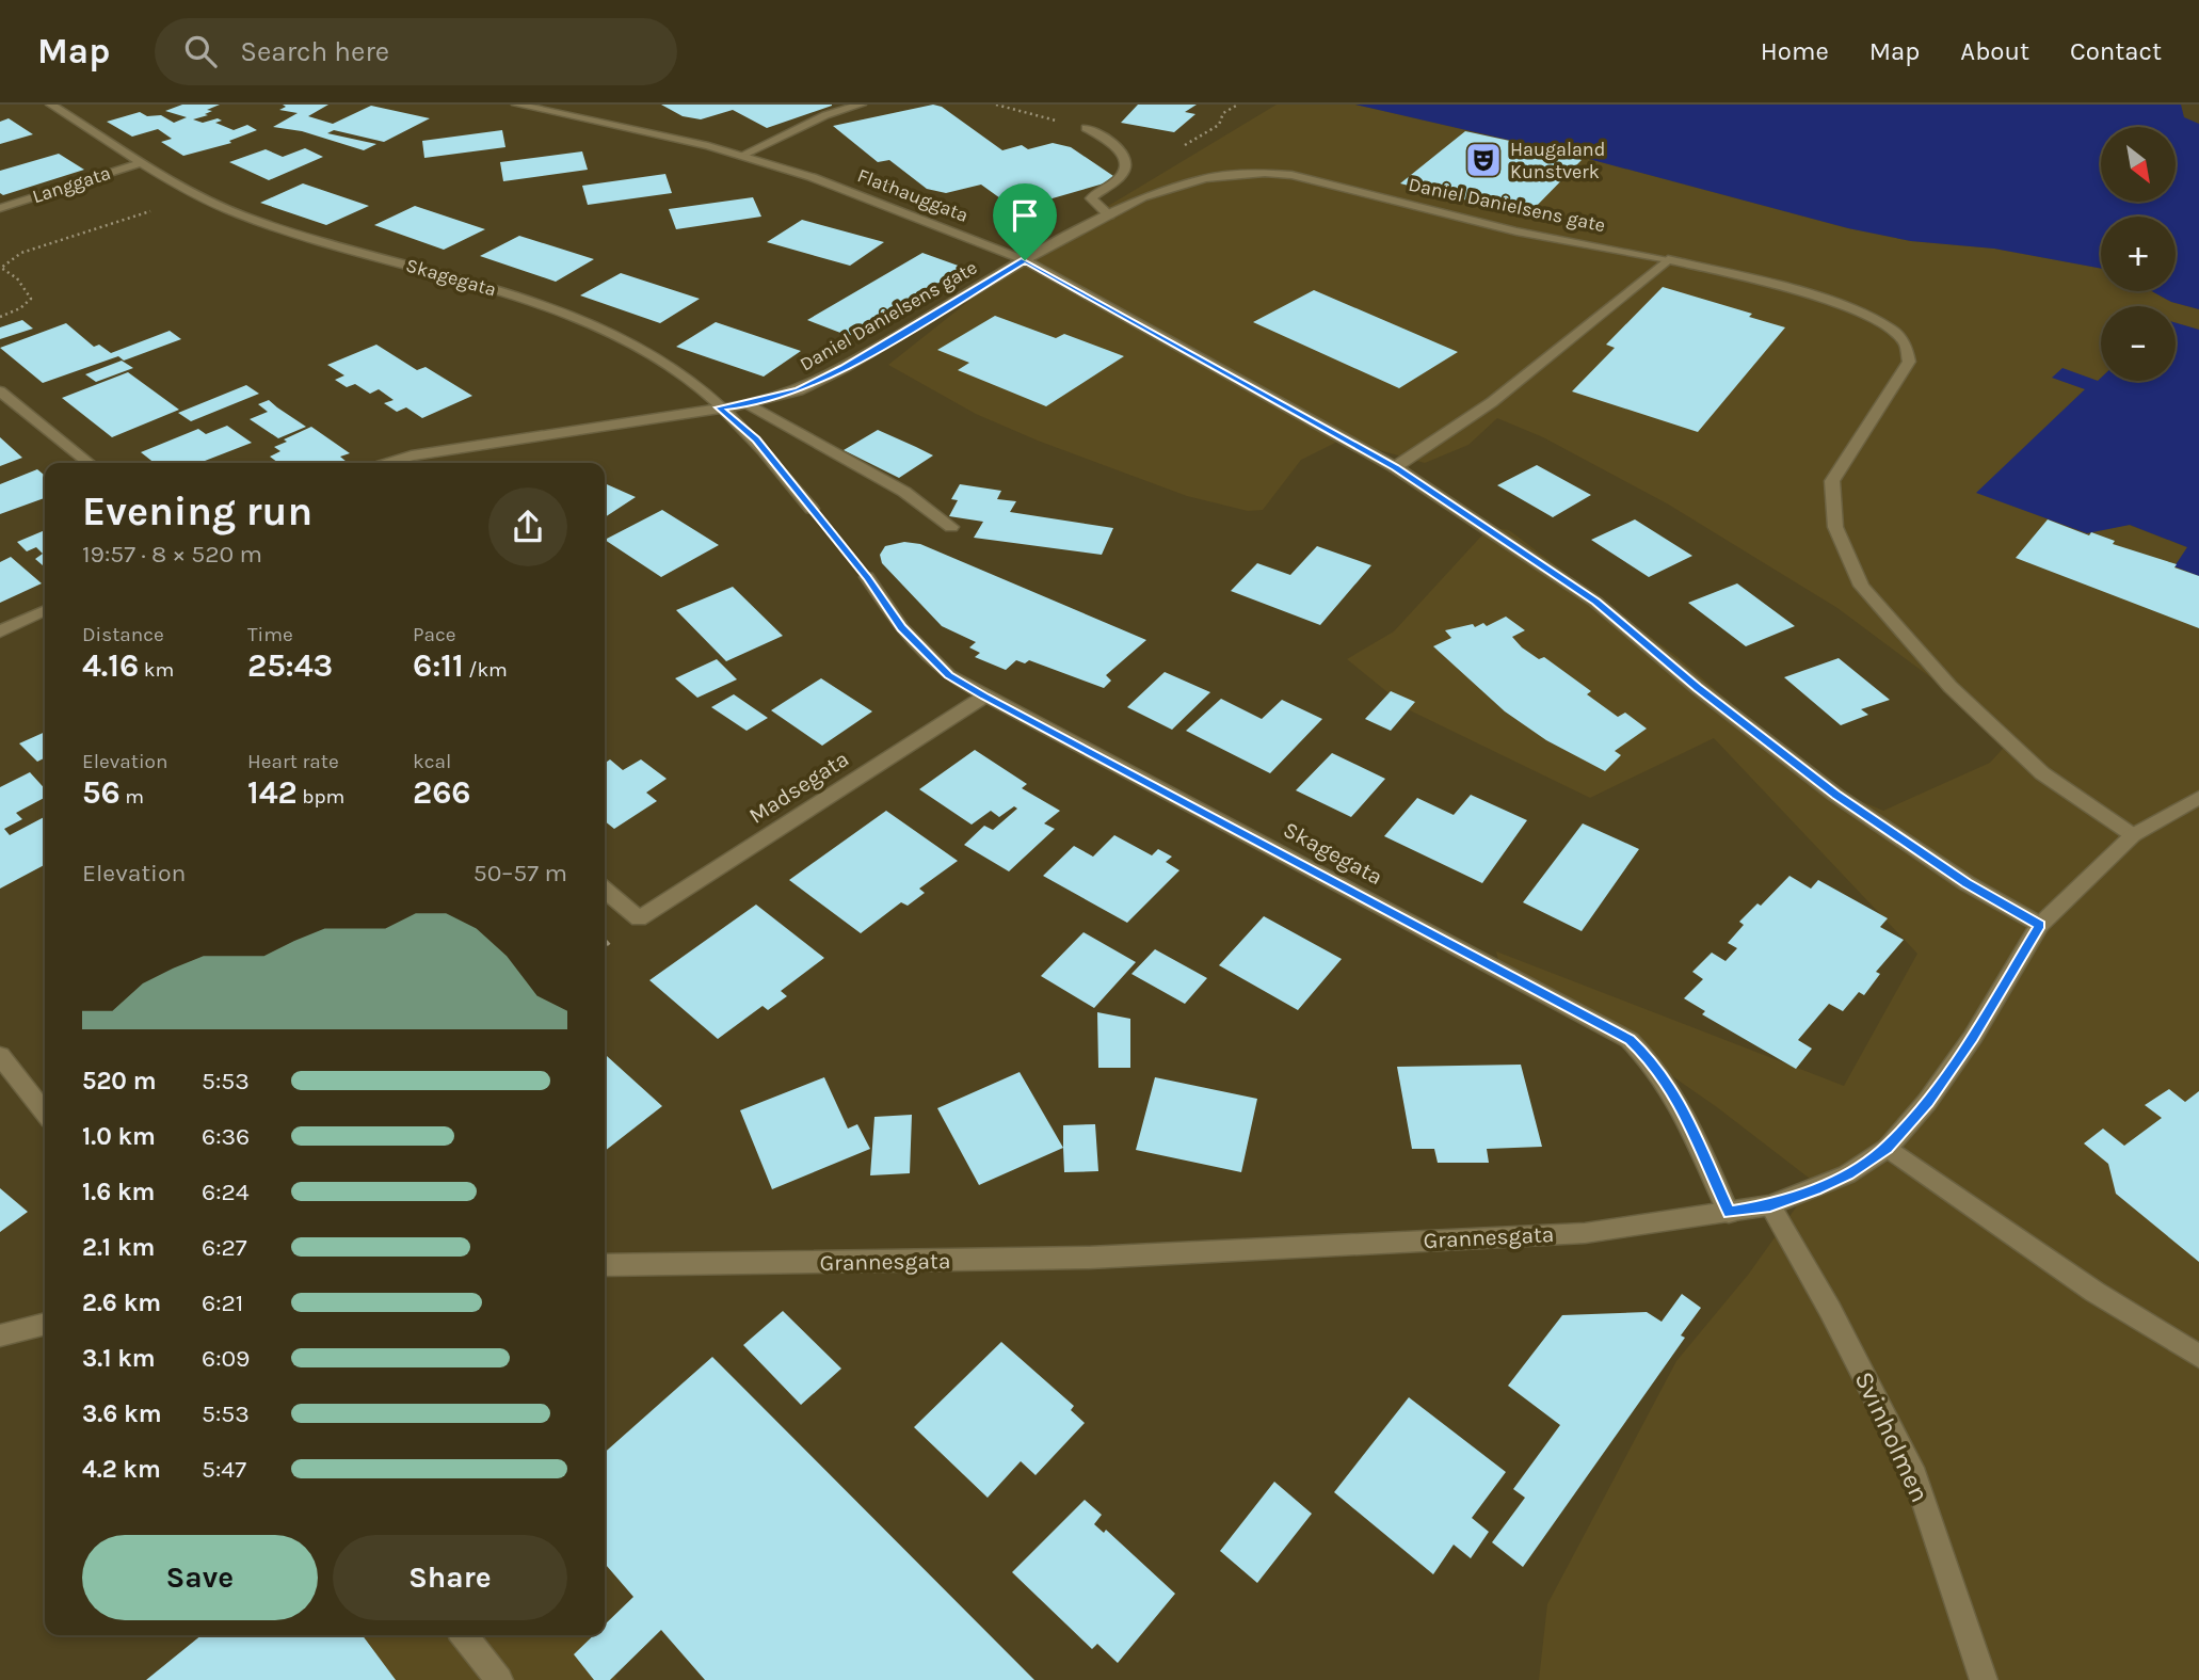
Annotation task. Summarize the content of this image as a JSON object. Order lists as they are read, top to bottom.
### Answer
{
  "streets": {
    "street": [
      "Langgata",
      "Flathauggata",
      "Daniel Danielsens gate",
      "Skagegata",
      "Madsegata",
      "Grannesgata",
      "Svinholmen"
    ]
  },
  "crossings": [
    ["Langgata", "Skagegata"],
    ["Flathauggata", "Daniel Danielsens gate"],
    ["Flathauggata", "Grannesgata"],
    ["Daniel Danielsens gate", "Skagegata"],
    ["Daniel Danielsens gate", "Grannesgata"],
    ["Skagegata", "Madsegata"],
    ["Skagegata", "Grannesgata"],
    ["Grannesgata", "Svinholmen"]
  ],
  "places": {
    "theatre": ["Haugaland Kunstverk"]
  },
  "north": "bottom right",
  "page": {
    "header": "Map",
    "search": "Search here",
    "nav": [
      "Home",
      "Map",
      "About",
      "Contact"
    ],
    "map_buttons": ["+", "−"],
    "heading": ["Evening run", "19:57 · 8 × 520 m"],
    "stats": [
      ["Distance", "4.16 km"],
      ["Time", "25:43"],
      ["Pace", "6:11 /km"],
      ["Elevation", "56 m"],
      ["Heart rate", "142 bpm"],
      ["kcal", "266"]
    ],
    "chart": ["Elevation", "50–57 m"],
    "list": [
      {
        "name": "520 m",
        "note": "5:53"
      },
      {
        "name": "1.0 km",
        "note": "6:36"
      },
      {
        "name": "1.6 km",
        "note": "6:24"
      },
      {
        "name": "2.1 km",
        "note": "6:27"
      },
      {
        "name": "2.6 km",
        "note": "6:21"
      },
      {
        "name": "3.1 km",
        "note": "6:09"
      },
      {
        "name": "3.6 km",
        "note": "5:53"
      },
      {
        "name": "4.2 km",
        "note": "5:47"
      }
    ],
    "buttons": ["Save", "Share"]
  }
}
